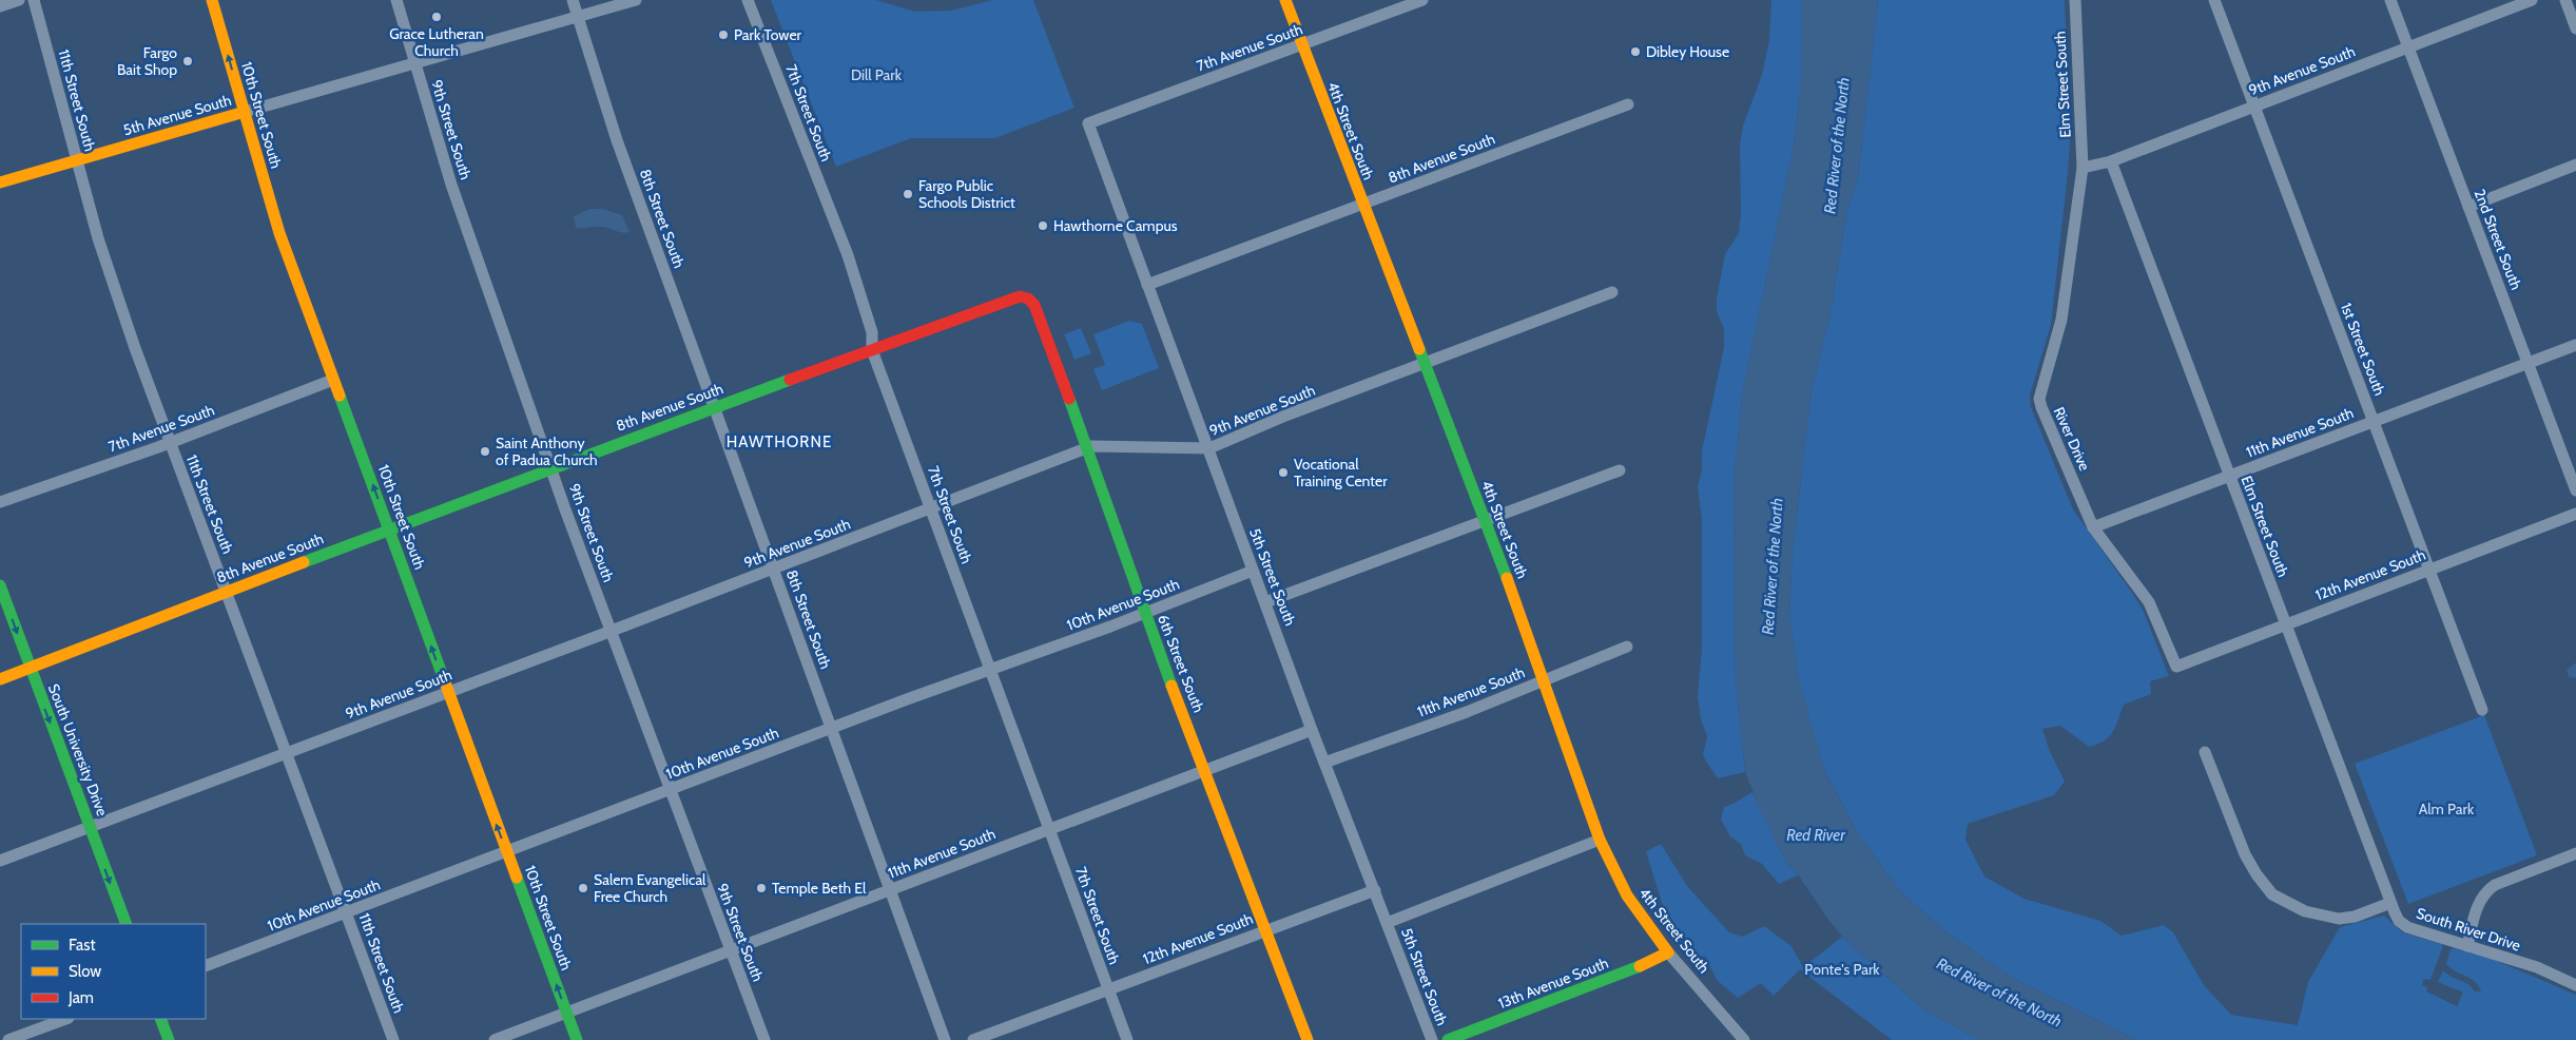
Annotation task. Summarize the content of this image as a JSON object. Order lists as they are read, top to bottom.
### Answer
{
  "streets": {
    "street": [
      "7th Avenue South",
      "9th Avenue South",
      "Elm Street South",
      "11th Street South",
      "7th Street South",
      "5th Avenue South",
      "10th Street South",
      "9th Street South",
      "4th Street South",
      "8th Avenue South",
      "8th Street South",
      "2nd Street South",
      "1st Street South",
      "11th Avenue South",
      "River Drive",
      "12th Avenue South",
      "5th Street South",
      "10th Avenue South",
      "6th Street South",
      "South University Drive",
      "South River Drive",
      "13th Avenue South"
    ]
  },
  "crossings": [
    ["7th Avenue South", "11th Street South"],
    ["7th Avenue South", "10th Street South"],
    ["7th Avenue South", "4th Street South"],
    ["7th Avenue South", "5th Street South"],
    ["9th Avenue South", "Elm Street South"],
    ["9th Avenue South", "11th Street South"],
    ["9th Avenue South", "7th Street South"],
    ["9th Avenue South", "10th Street South"],
    ["9th Avenue South", "9th Street South"],
    ["9th Avenue South", "4th Street South"],
    ["9th Avenue South", "8th Street South"],
    ["9th Avenue South", "2nd Street South"],
    ["9th Avenue South", "1st Street South"],
    ["9th Avenue South", "River Drive"],
    ["9th Avenue South", "5th Street South"],
    ["9th Avenue South", "6th Street South"],
    ["9th Avenue South", "South University Drive"],
    ["Elm Street South", "11th Avenue South"],
    ["Elm Street South", "River Drive"],
    ["Elm Street South", "12th Avenue South"],
    ["Elm Street South", "South River Drive"],
    ["11th Street South", "5th Avenue South"],
    ["11th Street South", "8th Avenue South"],
    ["11th Street South", "10th Avenue South"],
    ["7th Street South", "8th Avenue South"],
    ["7th Street South", "11th Avenue South"],
    ["7th Street South", "12th Avenue South"],
    ["7th Street South", "10th Avenue South"],
    ["5th Avenue South", "10th Street South"],
    ["5th Avenue South", "9th Street South"],
    ["5th Avenue South", "8th Street South"],
    ["10th Street South", "8th Avenue South"],
    ["10th Street South", "11th Avenue South"],
    ["10th Street South", "10th Avenue South"],
    ["9th Street South", "8th Avenue South"],
    ["9th Street South", "11th Avenue South"],
    ["9th Street South", "10th Avenue South"],
    ["4th Street South", "8th Avenue South"],
    ["4th Street South", "11th Avenue South"],
    ["4th Street South", "13th Avenue South"],
    ["8th Avenue South", "8th Street South"],
    ["8th Avenue South", "5th Street South"],
    ["8th Avenue South", "6th Street South"],
    ["8th Avenue South", "South University Drive"],
    ["8th Street South", "11th Avenue South"],
    ["8th Street South", "10th Avenue South"],
    ["2nd Street South", "11th Avenue South"],
    ["1st Street South", "11th Avenue South"],
    ["1st Street South", "12th Avenue South"],
    ["11th Avenue South", "River Drive"],
    ["11th Avenue South", "5th Street South"],
    ["11th Avenue South", "6th Street South"],
    ["River Drive", "12th Avenue South"],
    ["12th Avenue South", "5th Street South"],
    ["12th Avenue South", "6th Street South"],
    ["5th Street South", "10th Avenue South"],
    ["10th Avenue South", "6th Street South"]
  ],
  "one_way": ["10th Street South", "South University Drive"],
  "districts": ["HAWTHORNE"],
  "water": ["Red River of the North", "Red River"],
  "parks": ["Dill Park", "Alm Park", "Ponte's Park"],
  "places": [
    "Grace Lutheran Church",
    "Park Tower",
    "Dibley House",
    "Fargo Bait Shop",
    "Fargo Public Schools District",
    "Hawthorne Campus",
    "Saint Anthony of Padua Church",
    "Vocational Training Center",
    "Salem Evangelical Free Church",
    "Temple Beth El"
  ],
  "legend": ["Fast", "Slow", "Jam"]
}
